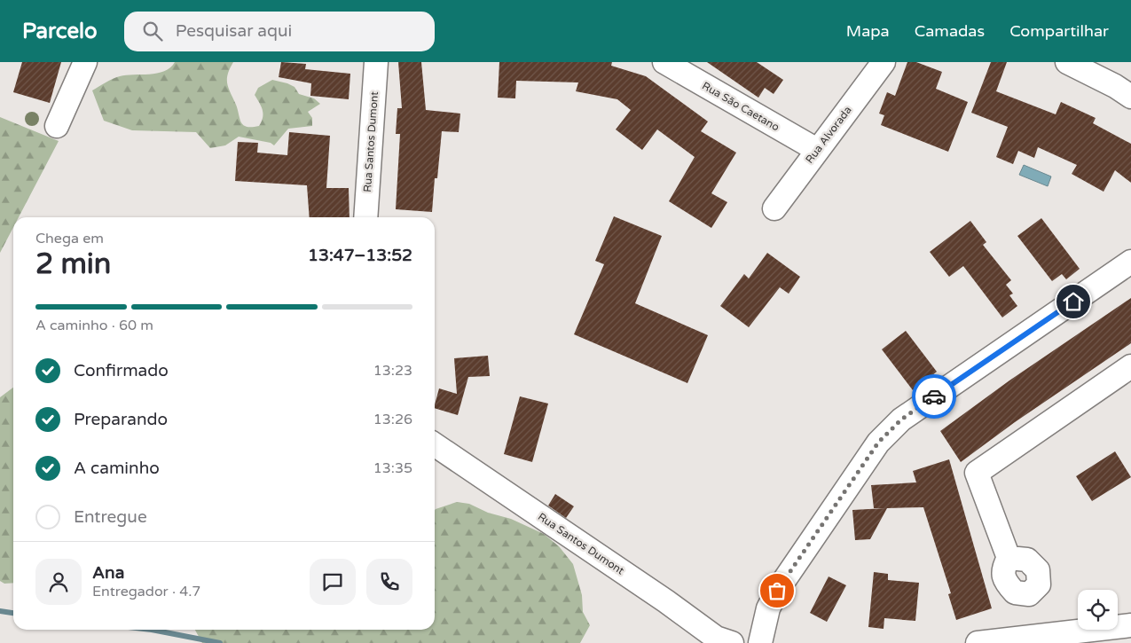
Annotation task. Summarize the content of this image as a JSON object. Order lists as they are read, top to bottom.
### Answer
{
  "streets": {
    "street": ["Rua São Caetano", "Rua Alvorada", "Rua Santos Dumont"]
  },
  "crossings": [
    ["Rua São Caetano", "Rua Alvorada"]
  ],
  "page": {
    "header": "Parcelo",
    "search": "Pesquisar aqui",
    "nav": ["Mapa", "Camadas", "Compartilhar"],
    "heading": ["2 min", "Chega em", "13:47–13:52"],
    "panel": ["Ana", "Entregador · 4.7"],
    "bar": "A caminho · 60 m",
    "list": [
      ["Confirmado", "13:23"],
      ["Preparando", "13:26"],
      ["A caminho", "13:35"],
      "Entregue"
    ]
  }
}
